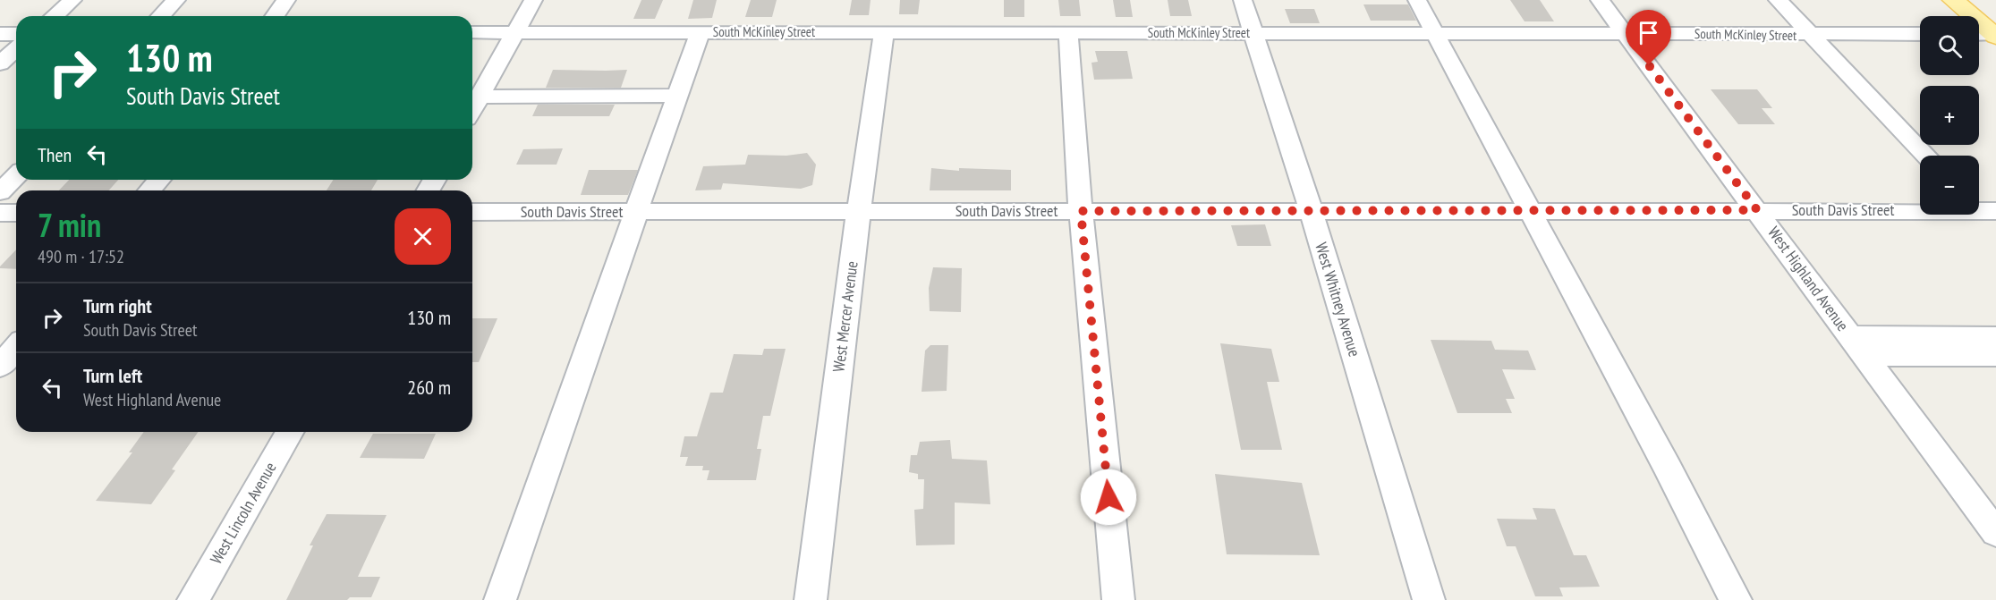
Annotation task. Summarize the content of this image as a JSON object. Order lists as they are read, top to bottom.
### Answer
{
  "streets": {
    "street": [
      "South McKinley Street",
      "South Davis Street",
      "West Highland Avenue",
      "West Whitney Avenue",
      "West Mercer Avenue",
      "West Lincoln Avenue"
    ]
  },
  "crossings": [
    ["South McKinley Street", "West Highland Avenue"],
    ["South McKinley Street", "West Whitney Avenue"],
    ["South McKinley Street", "West Mercer Avenue"],
    ["South Davis Street", "West Highland Avenue"],
    ["South Davis Street", "West Whitney Avenue"],
    ["South Davis Street", "West Mercer Avenue"]
  ],
  "page": {
    "map_buttons": ["+", "−"],
    "turn": ["130 m", "South Davis Street"],
    "then": "Then",
    "heading": ["7 min", "490 m · 17:52"],
    "list": [
      {
        "name": "Turn right",
        "note": "South Davis Street",
        "value": "130 m"
      },
      {
        "name": "Turn left",
        "note": "West Highland Avenue",
        "value": "260 m"
      }
    ]
  }
}
